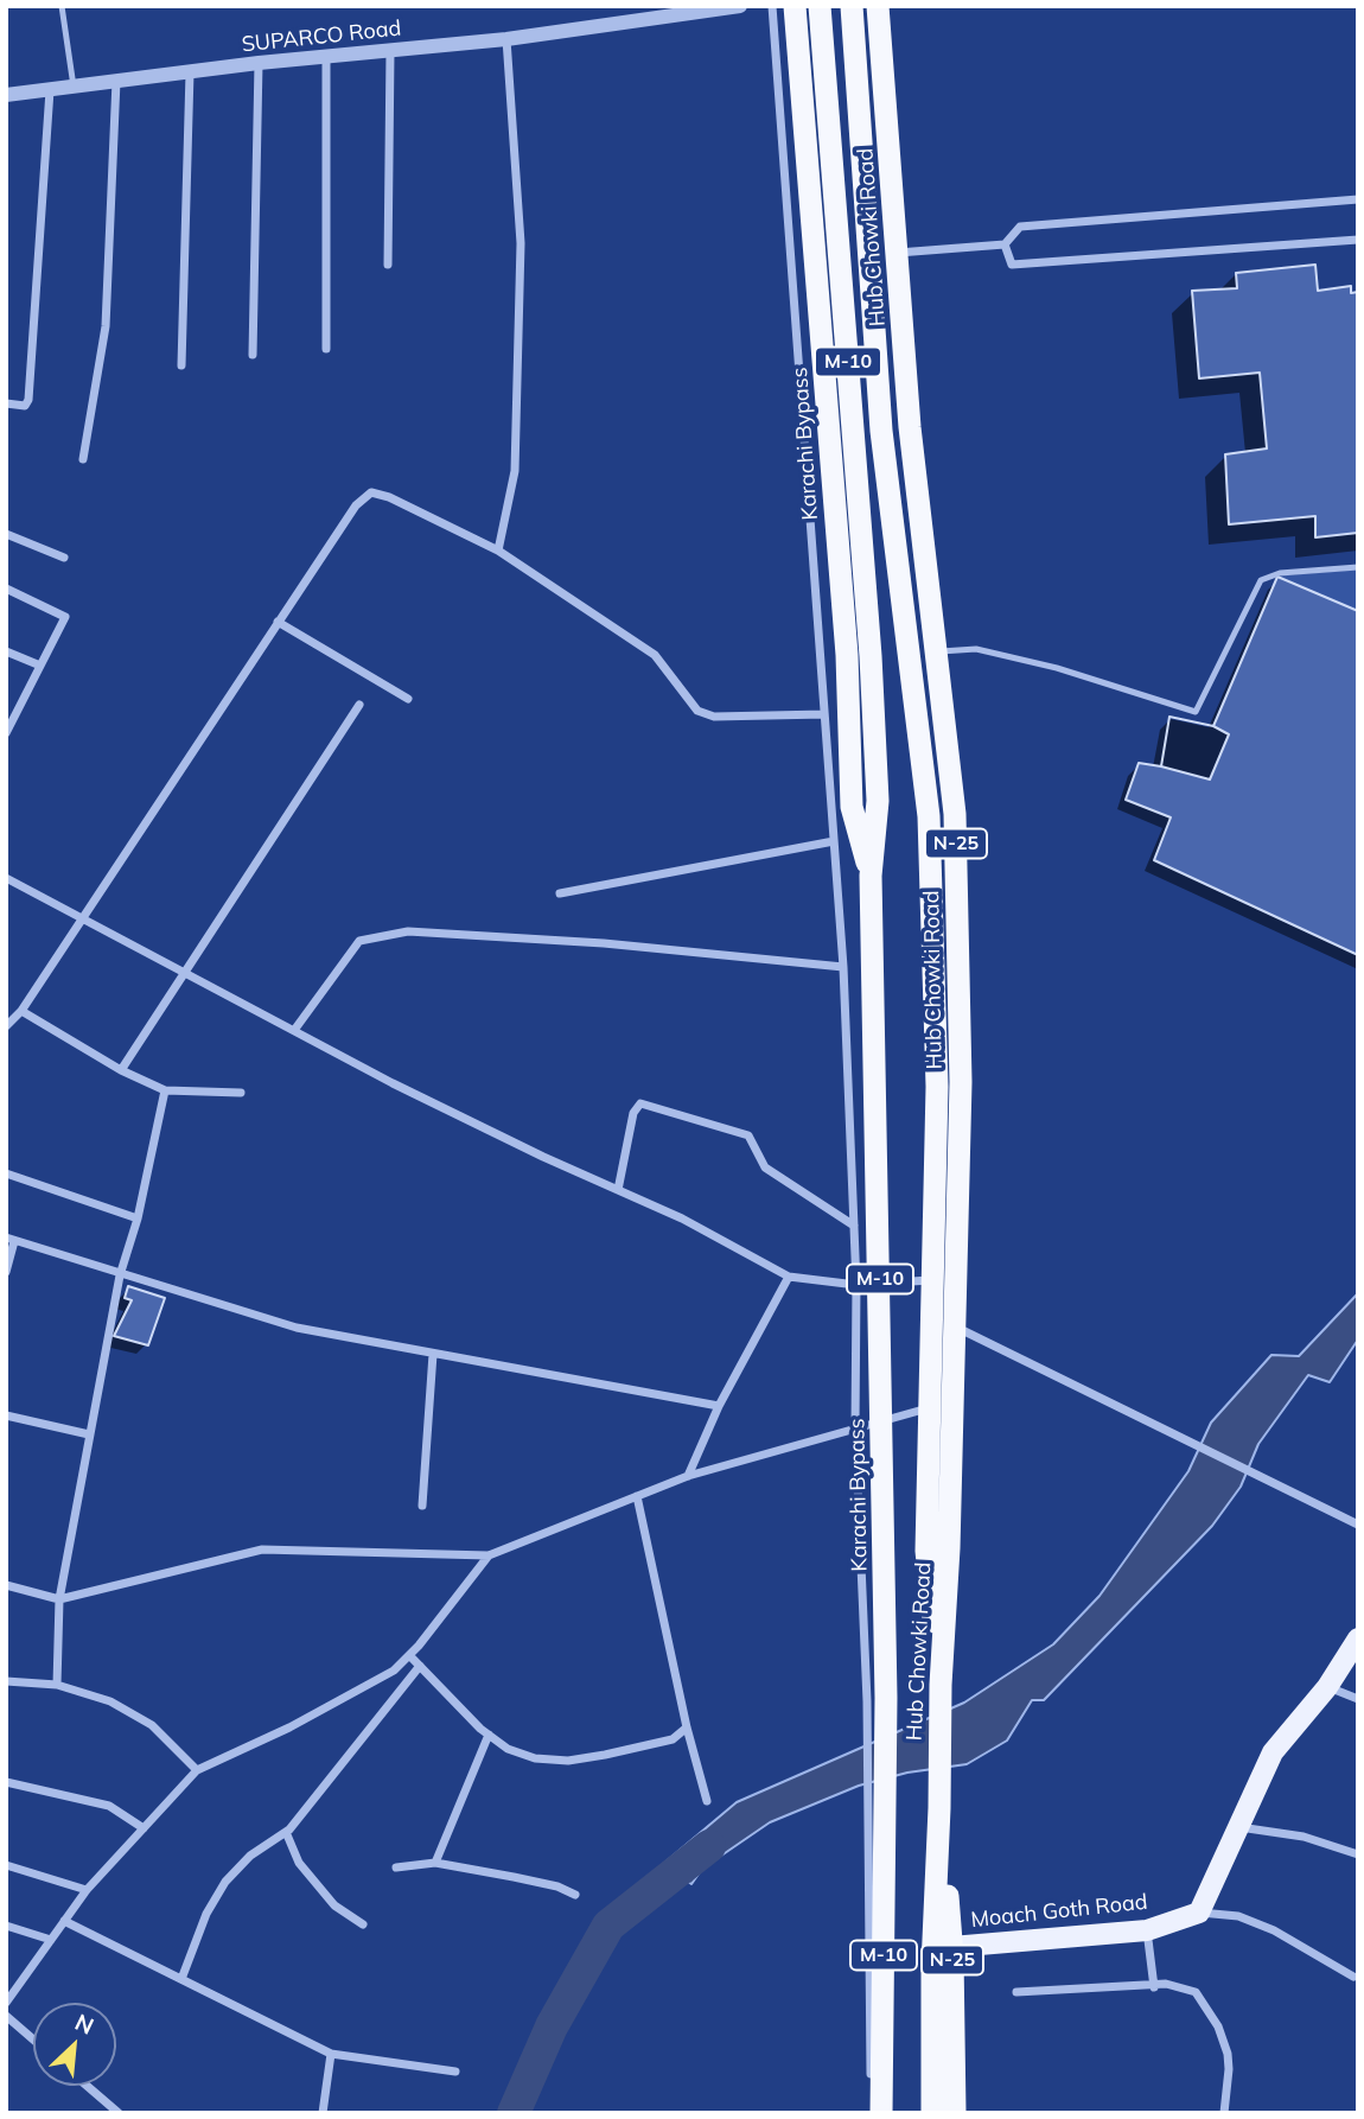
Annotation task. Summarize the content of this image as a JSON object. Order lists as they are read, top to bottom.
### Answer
{
  "streets": {
    "highway": [
      "Hub Chowki Road",
      "M-10",
      "Karachi Bypass",
      "N-25"
    ],
    "main road": ["Moach Goth Road"],
    "street": ["SUPARCO Road"]
  },
  "crossings": [
    ["Hub Chowki Road", "Moach Goth Road"]
  ],
  "north": "top right"
}
